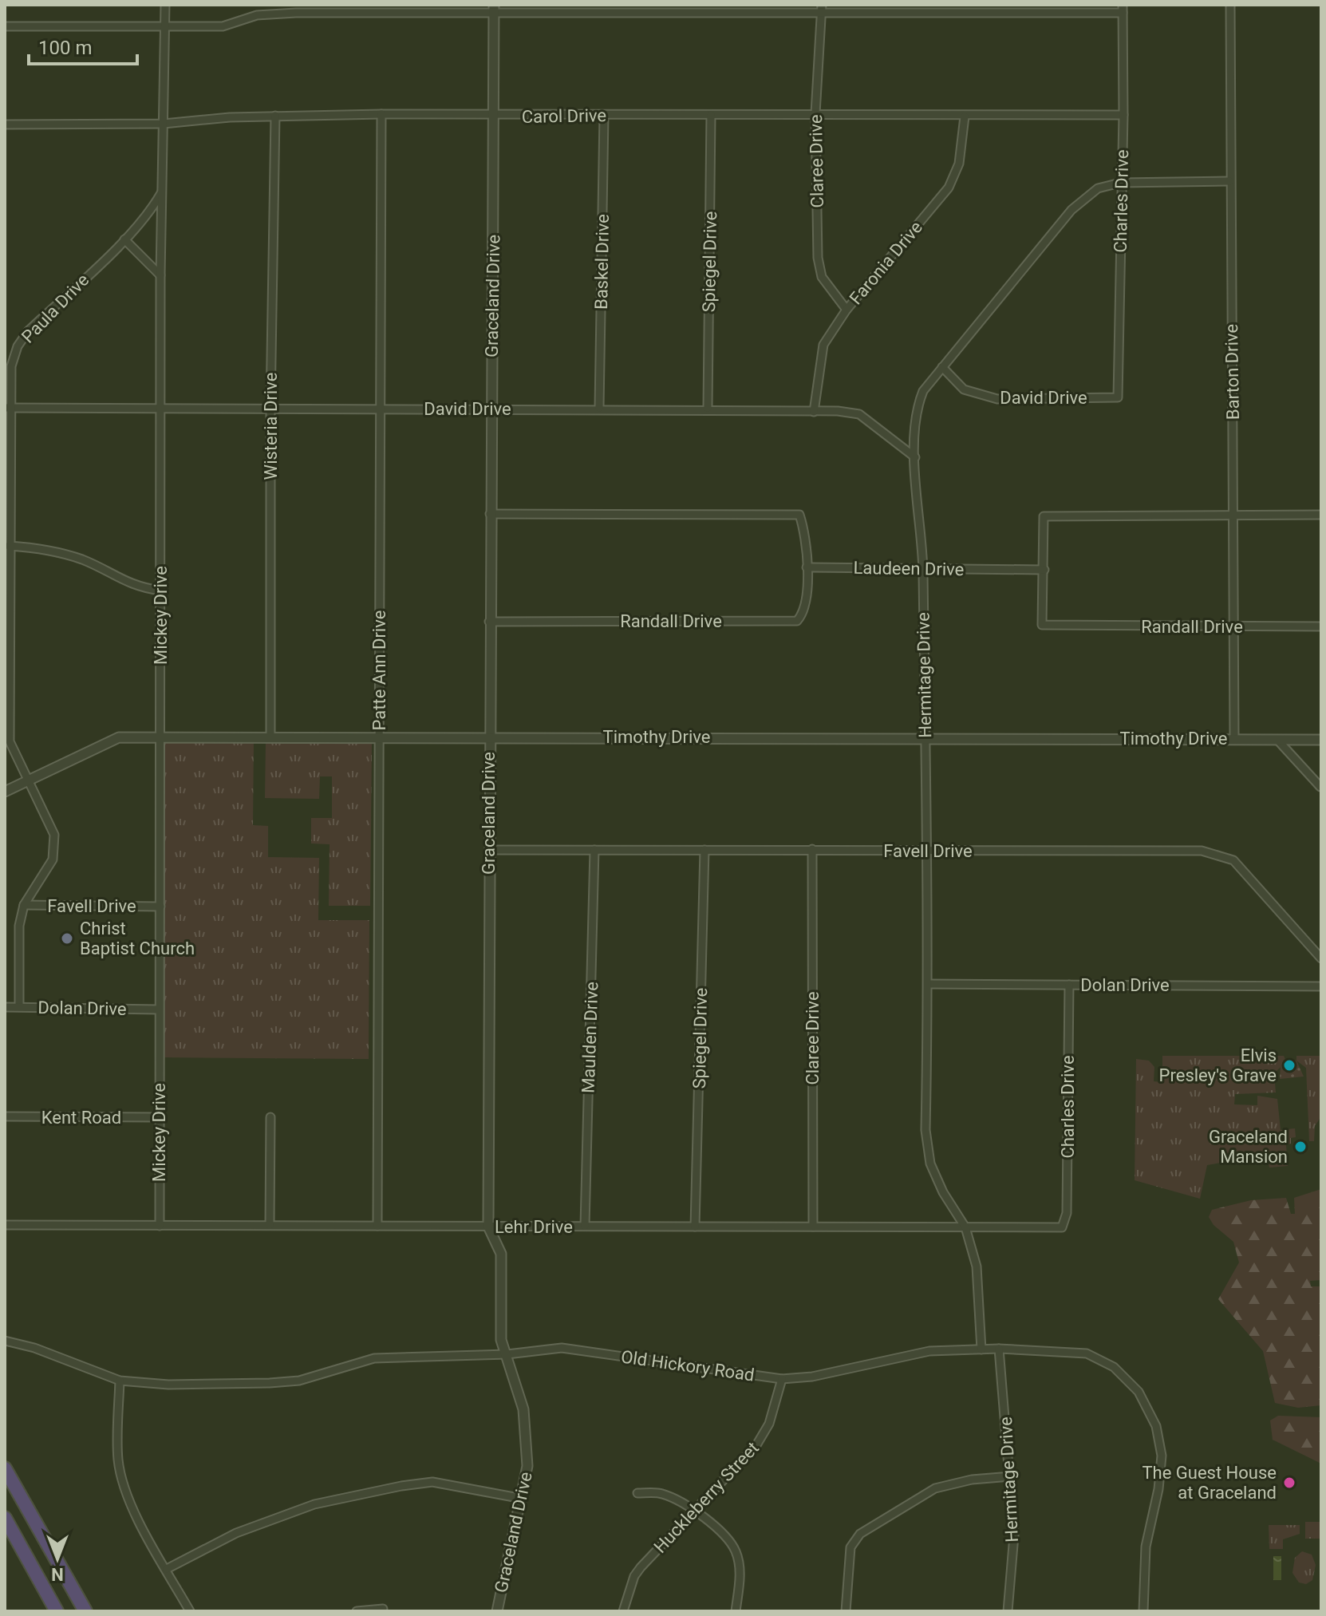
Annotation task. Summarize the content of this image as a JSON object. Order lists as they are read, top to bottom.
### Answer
{
  "streets": {
    "street": [
      "Carol Drive",
      "Claree Drive",
      "Charles Drive",
      "Baskel Drive",
      "Spiegel Drive",
      "Faronia Drive",
      "Graceland Drive",
      "Paula Drive",
      "Barton Drive",
      "David Drive",
      "Wisteria Drive",
      "Laudeen Drive",
      "Mickey Drive",
      "Randall Drive",
      "Patte Ann Drive",
      "Hermitage Drive",
      "Timothy Drive",
      "Favell Drive",
      "Dolan Drive",
      "Maulden Drive",
      "Kent Road",
      "Lehr Drive",
      "Old Hickory Road",
      "Huckleberry Street"
    ]
  },
  "crossings": [
    ["Carol Drive", "Claree Drive"],
    ["Carol Drive", "Charles Drive"],
    ["Carol Drive", "Baskel Drive"],
    ["Carol Drive", "Spiegel Drive"],
    ["Carol Drive", "Faronia Drive"],
    ["Carol Drive", "Graceland Drive"],
    ["Carol Drive", "Wisteria Drive"],
    ["Carol Drive", "Mickey Drive"],
    ["Carol Drive", "Patte Ann Drive"],
    ["Claree Drive", "Faronia Drive"],
    ["Claree Drive", "Favell Drive"],
    ["Claree Drive", "Lehr Drive"],
    ["Charles Drive", "David Drive"],
    ["Charles Drive", "Hermitage Drive"],
    ["Charles Drive", "Dolan Drive"],
    ["Charles Drive", "Lehr Drive"],
    ["Baskel Drive", "David Drive"],
    ["Spiegel Drive", "David Drive"],
    ["Spiegel Drive", "Favell Drive"],
    ["Spiegel Drive", "Lehr Drive"],
    ["Faronia Drive", "David Drive"],
    ["Graceland Drive", "David Drive"],
    ["Graceland Drive", "Randall Drive"],
    ["Graceland Drive", "Timothy Drive"],
    ["Graceland Drive", "Favell Drive"],
    ["Graceland Drive", "Lehr Drive"],
    ["Graceland Drive", "Old Hickory Road"],
    ["Paula Drive", "David Drive"],
    ["Paula Drive", "Mickey Drive"],
    ["Paula Drive", "Timothy Drive"],
    ["Paula Drive", "Favell Drive"],
    ["Paula Drive", "Dolan Drive"],
    ["Barton Drive", "Randall Drive"],
    ["Barton Drive", "Hermitage Drive"],
    ["Barton Drive", "Timothy Drive"],
    ["David Drive", "Wisteria Drive"],
    ["David Drive", "Mickey Drive"],
    ["David Drive", "Patte Ann Drive"],
    ["David Drive", "Hermitage Drive"],
    ["Wisteria Drive", "Timothy Drive"],
    ["Laudeen Drive", "Randall Drive"],
    ["Laudeen Drive", "Hermitage Drive"],
    ["Mickey Drive", "Timothy Drive"],
    ["Mickey Drive", "Favell Drive"],
    ["Mickey Drive", "Dolan Drive"],
    ["Mickey Drive", "Kent Road"],
    ["Mickey Drive", "Lehr Drive"],
    ["Patte Ann Drive", "Timothy Drive"],
    ["Patte Ann Drive", "Lehr Drive"],
    ["Hermitage Drive", "Timothy Drive"],
    ["Hermitage Drive", "Favell Drive"],
    ["Hermitage Drive", "Dolan Drive"],
    ["Hermitage Drive", "Lehr Drive"],
    ["Hermitage Drive", "Old Hickory Road"],
    ["Favell Drive", "Maulden Drive"],
    ["Maulden Drive", "Lehr Drive"],
    ["Old Hickory Road", "Huckleberry Street"]
  ],
  "places": [
    "Christ Baptist Church",
    "Elvis Presley's Grave",
    "Graceland Mansion",
    "The Guest House at Graceland"
  ],
  "scale_bar": "100 m",
  "north": "bottom"
}
